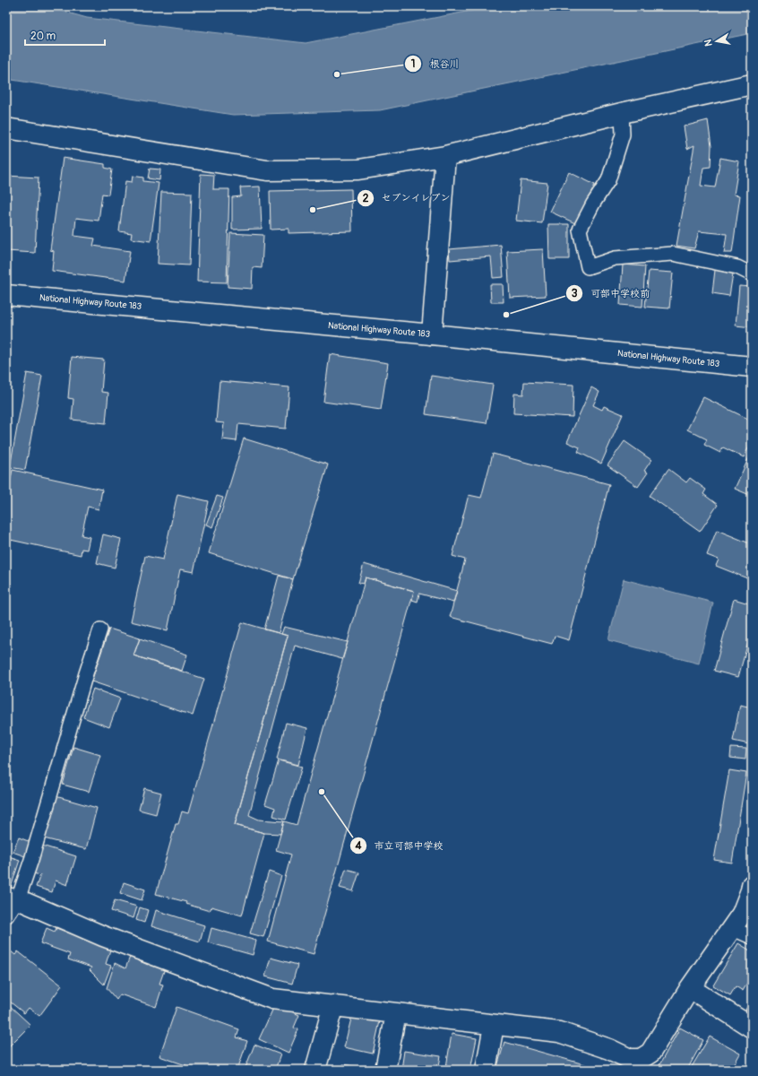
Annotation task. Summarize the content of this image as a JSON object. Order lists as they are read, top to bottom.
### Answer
{
  "streets": {
    "main road": ["National Highway Route 183"]
  },
  "places": [
    "根谷川",
    "セブンイレブン",
    "可部中学校前",
    "市立可部中学校"
  ],
  "scale_bar": "20 m",
  "north": "left"
}
